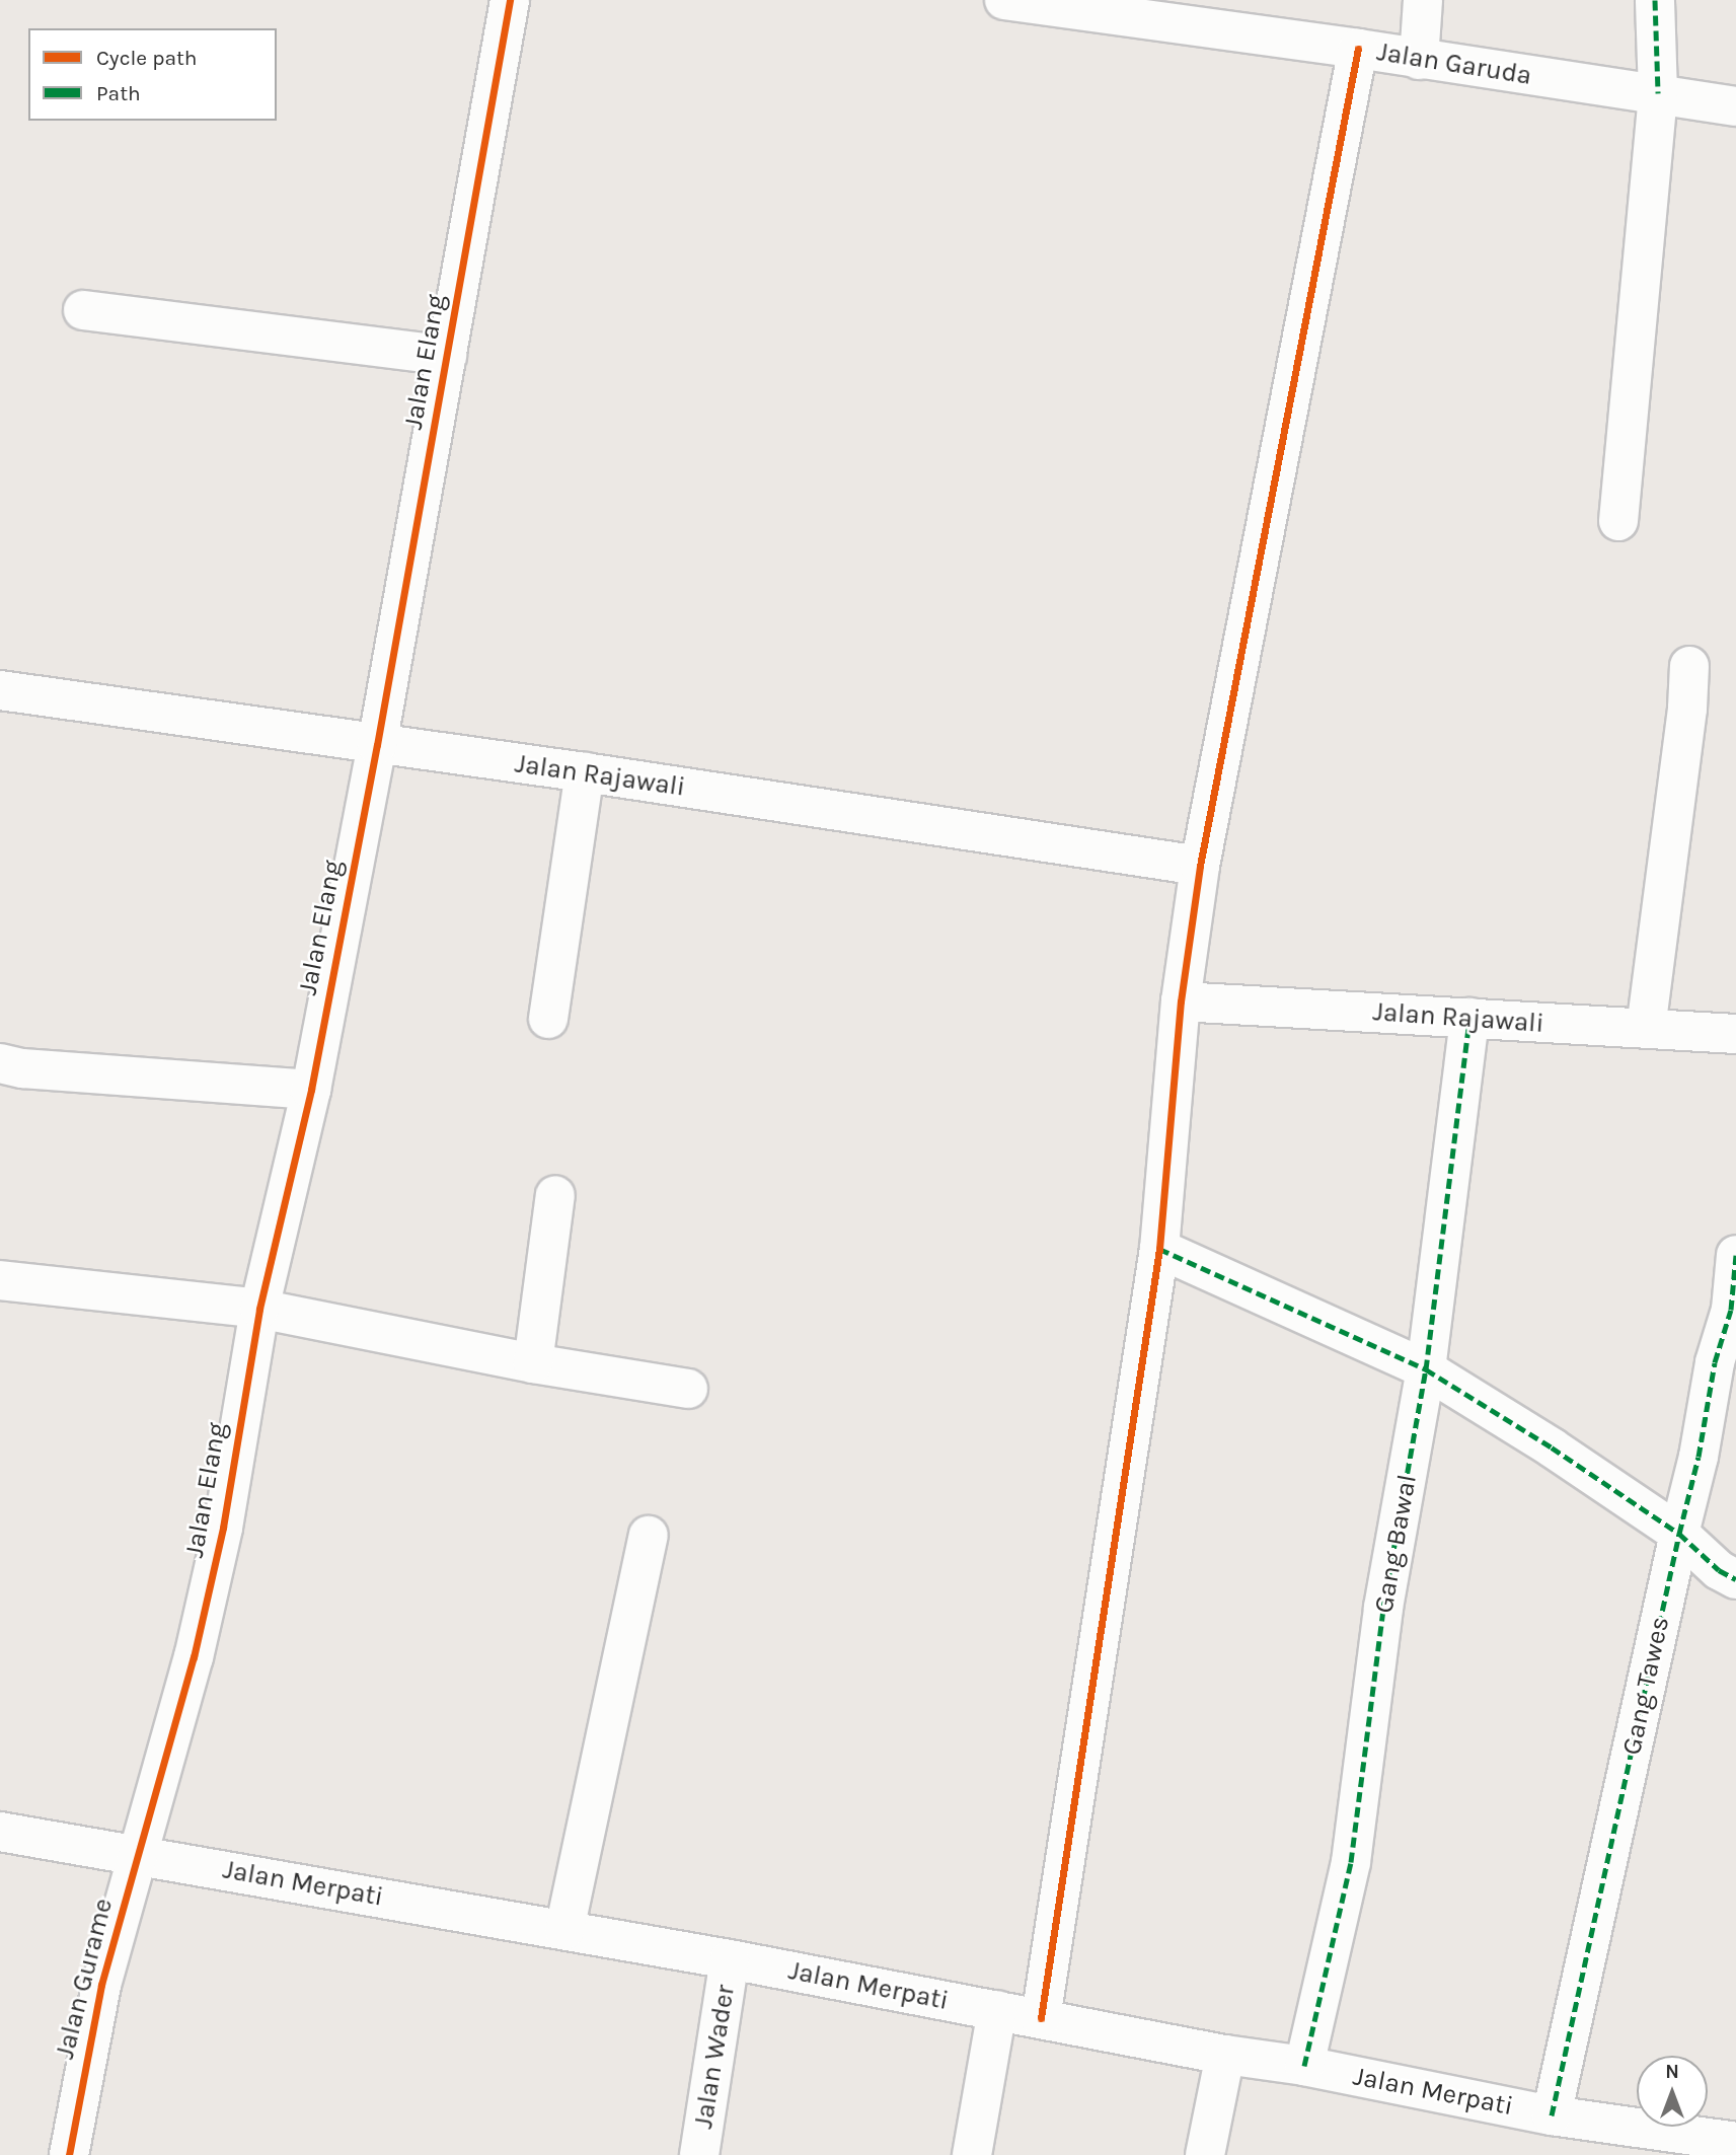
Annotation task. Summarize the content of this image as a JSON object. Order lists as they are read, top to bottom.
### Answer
{
  "streets": {
    "street": [
      "Jalan Garuda",
      "Jalan Elang",
      "Jalan Rajawali",
      "Gang Bawal",
      "Gang Tawes",
      "Jalan Merpati",
      "Jalan Gurame",
      "Jalan Wader"
    ]
  },
  "crossings": [
    ["Jalan Elang", "Jalan Rajawali"],
    ["Jalan Elang", "Jalan Merpati"],
    ["Jalan Elang", "Jalan Gurame"],
    ["Jalan Rajawali", "Gang Bawal"],
    ["Gang Bawal", "Jalan Merpati"],
    ["Gang Tawes", "Jalan Merpati"],
    ["Jalan Merpati", "Jalan Gurame"],
    ["Jalan Merpati", "Jalan Wader"]
  ],
  "legend": ["Cycle path", "Path"],
  "north": "top"
}
